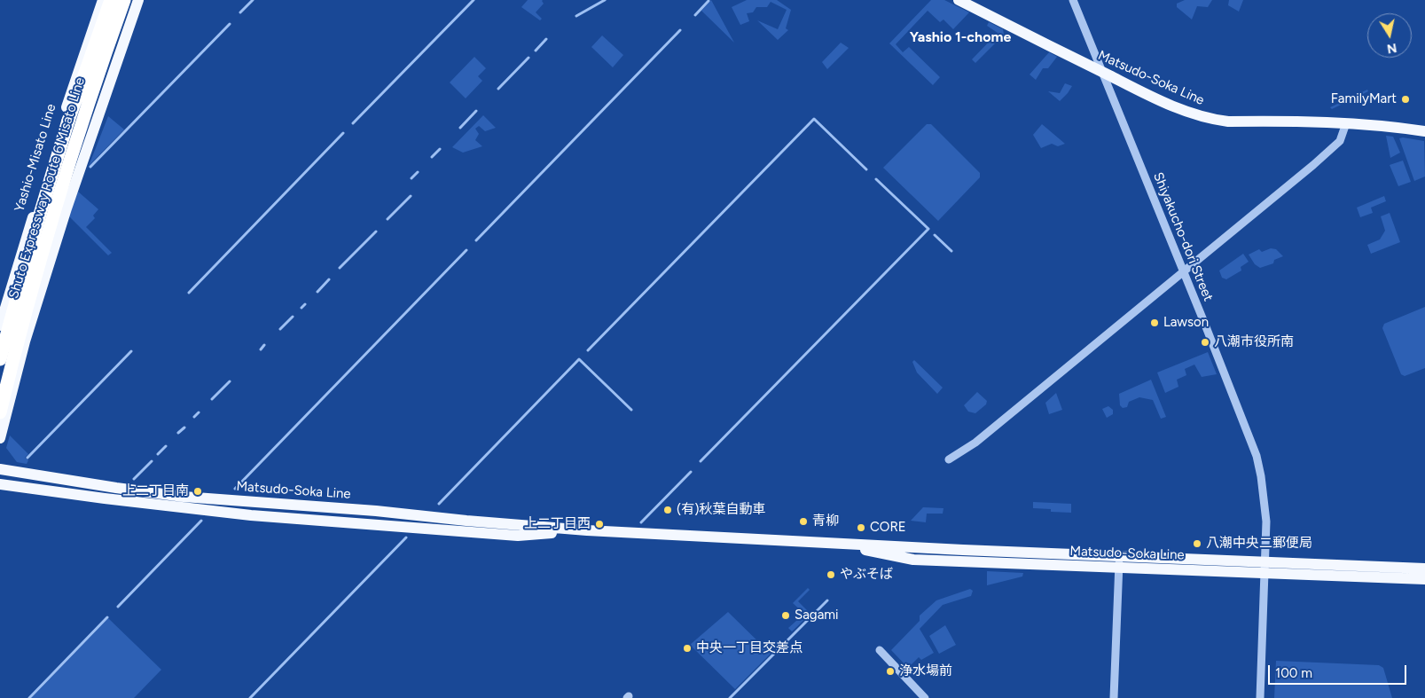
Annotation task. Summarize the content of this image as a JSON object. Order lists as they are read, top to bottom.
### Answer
{
  "streets": {
    "highway": ["Shuto Expressway Route 6 Misato Line"],
    "main road": ["Matsudo-Soka Line", "Yashio-Misato Line"],
    "street": ["Shiyakucho-dori Street"]
  },
  "crossings": [
    ["Matsudo-Soka Line", "Shiyakucho-dori Street"]
  ],
  "districts": ["Yashio 1-chome"],
  "places": [
    "FamilyMart",
    "Lawson",
    "八潮市役所南",
    "上二丁目南",
    "(有)秋葉自動車",
    "青柳",
    "上二丁目西",
    "CORE",
    "八潮中央二郵便局",
    "やぶそば",
    "Sagami",
    "中央一丁目交差点",
    "浄水場前"
  ],
  "scale_bar": "100 m",
  "north": "bottom"
}
